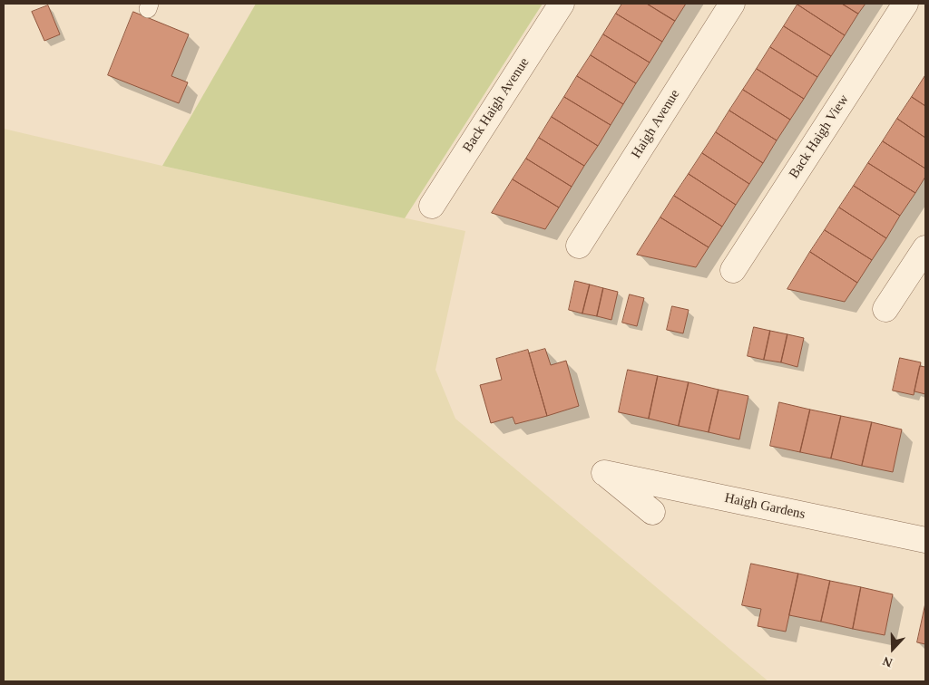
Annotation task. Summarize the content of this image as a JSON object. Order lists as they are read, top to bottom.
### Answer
{
  "streets": {
    "street": [
      "Back Haigh Avenue",
      "Haigh Avenue",
      "Back Haigh View",
      "Haigh Gardens"
    ]
  },
  "north": "bottom"
}
